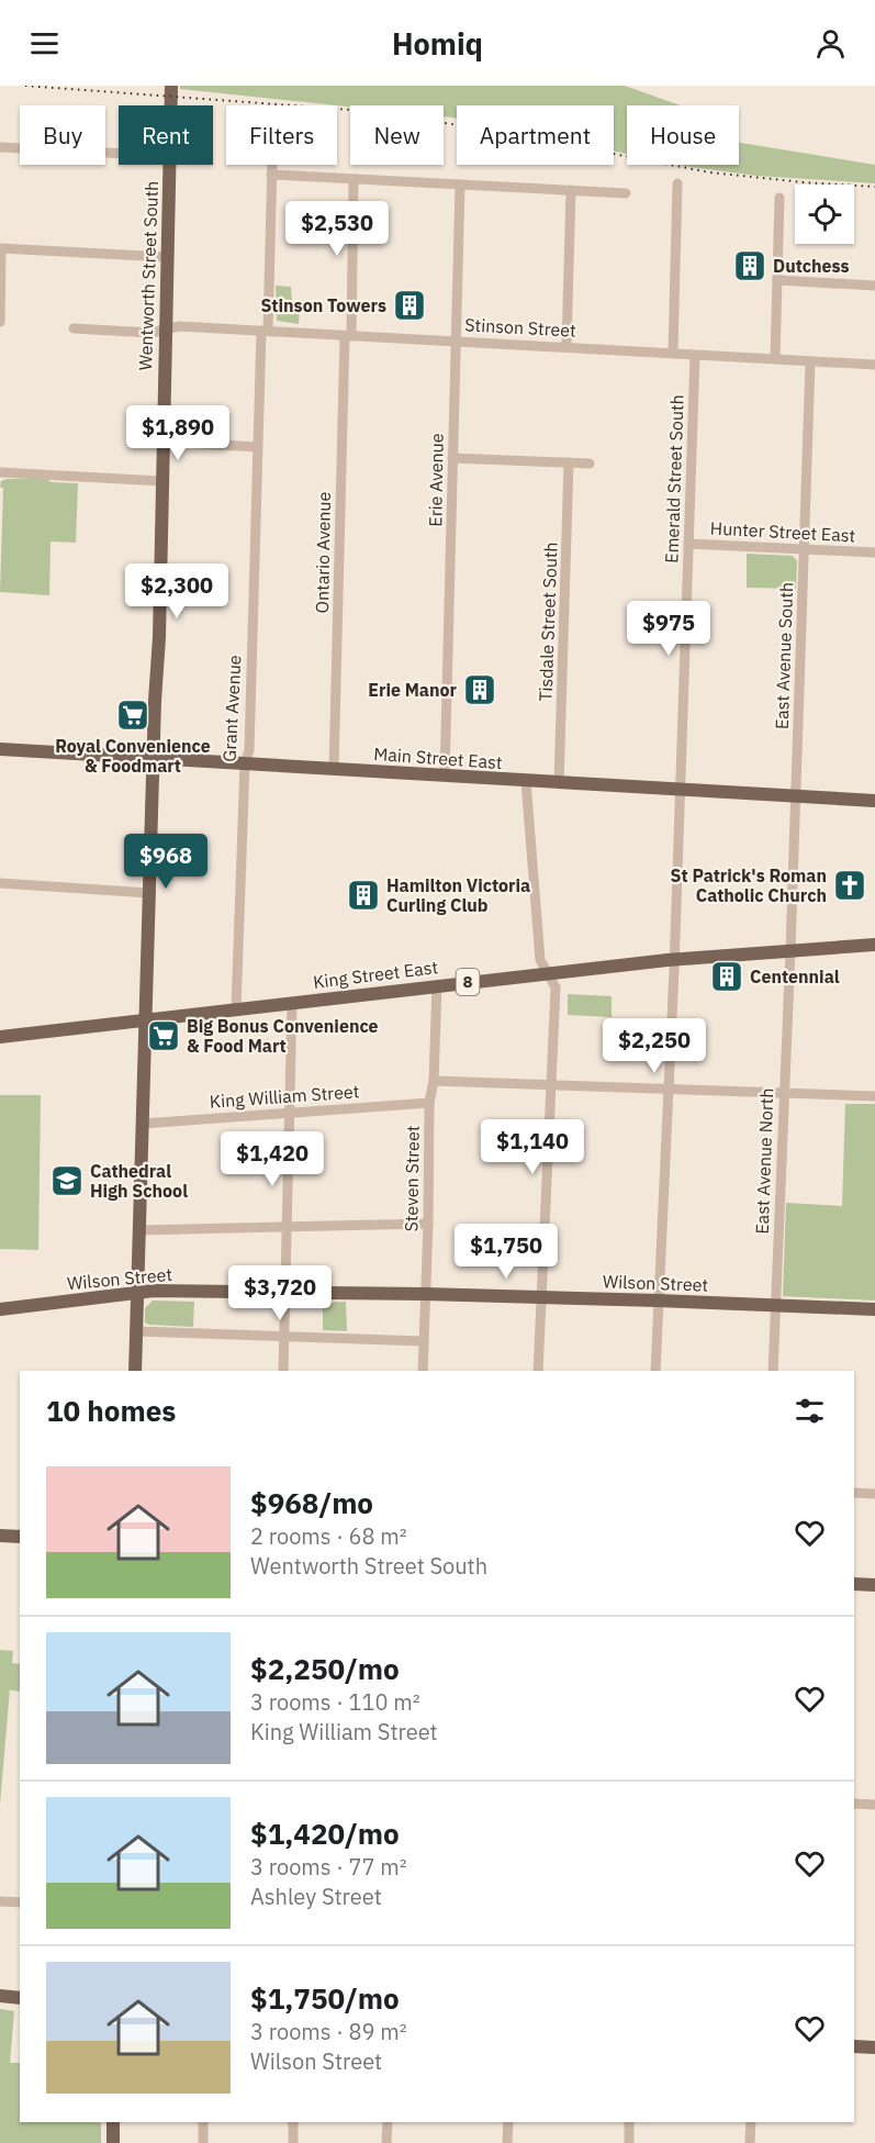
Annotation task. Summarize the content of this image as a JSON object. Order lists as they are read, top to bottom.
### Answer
{
  "streets": {
    "main road": [
      "Wentworth Street South",
      "Main Street East",
      "King Street East",
      "8",
      "Wilson Street"
    ],
    "street": [
      "Stinson Street",
      "Emerald Street South",
      "Erie Avenue",
      "Hunter Street East",
      "Ontario Avenue",
      "Tisdale Street South",
      "East Avenue South",
      "Grant Avenue",
      "King William Street",
      "East Avenue North",
      "Steven Street"
    ]
  },
  "crossings": [
    ["Wentworth Street South", "Stinson Street"],
    ["Wentworth Street South", "Main Street East"],
    ["Wentworth Street South", "King Street East"],
    ["Wentworth Street South", "King William Street"],
    ["Wentworth Street South", "Wilson Street"],
    ["Stinson Street", "Emerald Street South"],
    ["Stinson Street", "Erie Avenue"],
    ["Stinson Street", "Ontario Avenue"],
    ["Stinson Street", "East Avenue South"],
    ["Stinson Street", "Grant Avenue"],
    ["Emerald Street South", "Hunter Street East"],
    ["Emerald Street South", "Main Street East"],
    ["Emerald Street South", "King Street East"],
    ["Emerald Street South", "Wilson Street"],
    ["Erie Avenue", "Main Street East"],
    ["Hunter Street East", "East Avenue South"],
    ["Ontario Avenue", "Main Street East"],
    ["Tisdale Street South", "Main Street East"],
    ["East Avenue South", "Main Street East"],
    ["East Avenue South", "King Street East"],
    ["East Avenue South", "East Avenue North"],
    ["Grant Avenue", "Main Street East"],
    ["Grant Avenue", "King Street East"],
    ["King Street East", "East Avenue North"],
    ["King Street East", "Steven Street"],
    ["King William Street", "Steven Street"],
    ["East Avenue North", "Wilson Street"],
    ["Steven Street", "Wilson Street"]
  ],
  "places": {
    "building": [
      "Dutchess",
      "Stinson Towers",
      "Erie Manor",
      "Hamilton Victoria Curling Club",
      "Centennial"
    ],
    "supermarket": ["Royal Convenience & Foodmart", "Big Bonus Convenience & Food Mart"],
    "church": ["St Patrick's Roman Catholic Church"],
    "school or university": ["Cathedral High School"]
  },
  "page": {
    "header": "Homiq",
    "chip": [
      "Buy",
      "Rent",
      "Filters",
      "New",
      "Apartment",
      "House"
    ],
    "price": [
      "$2,530",
      "$1,890",
      "$2,300",
      "$975",
      "$968",
      "$2,250",
      "$1,140",
      "$1,420",
      "$1,750",
      "$3,720"
    ],
    "heading": "10 homes",
    "list": [
      {
        "name": "$968/mo",
        "note": "2 rooms · 68 m² · Wentworth Street South"
      },
      {
        "name": "$2,250/mo",
        "note": "3 rooms · 110 m² · King William Street"
      },
      {
        "name": "$1,420/mo",
        "note": "3 rooms · 77 m² · Ashley Street"
      },
      {
        "name": "$1,750/mo",
        "note": "3 rooms · 89 m² · Wilson Street"
      }
    ]
  }
}
